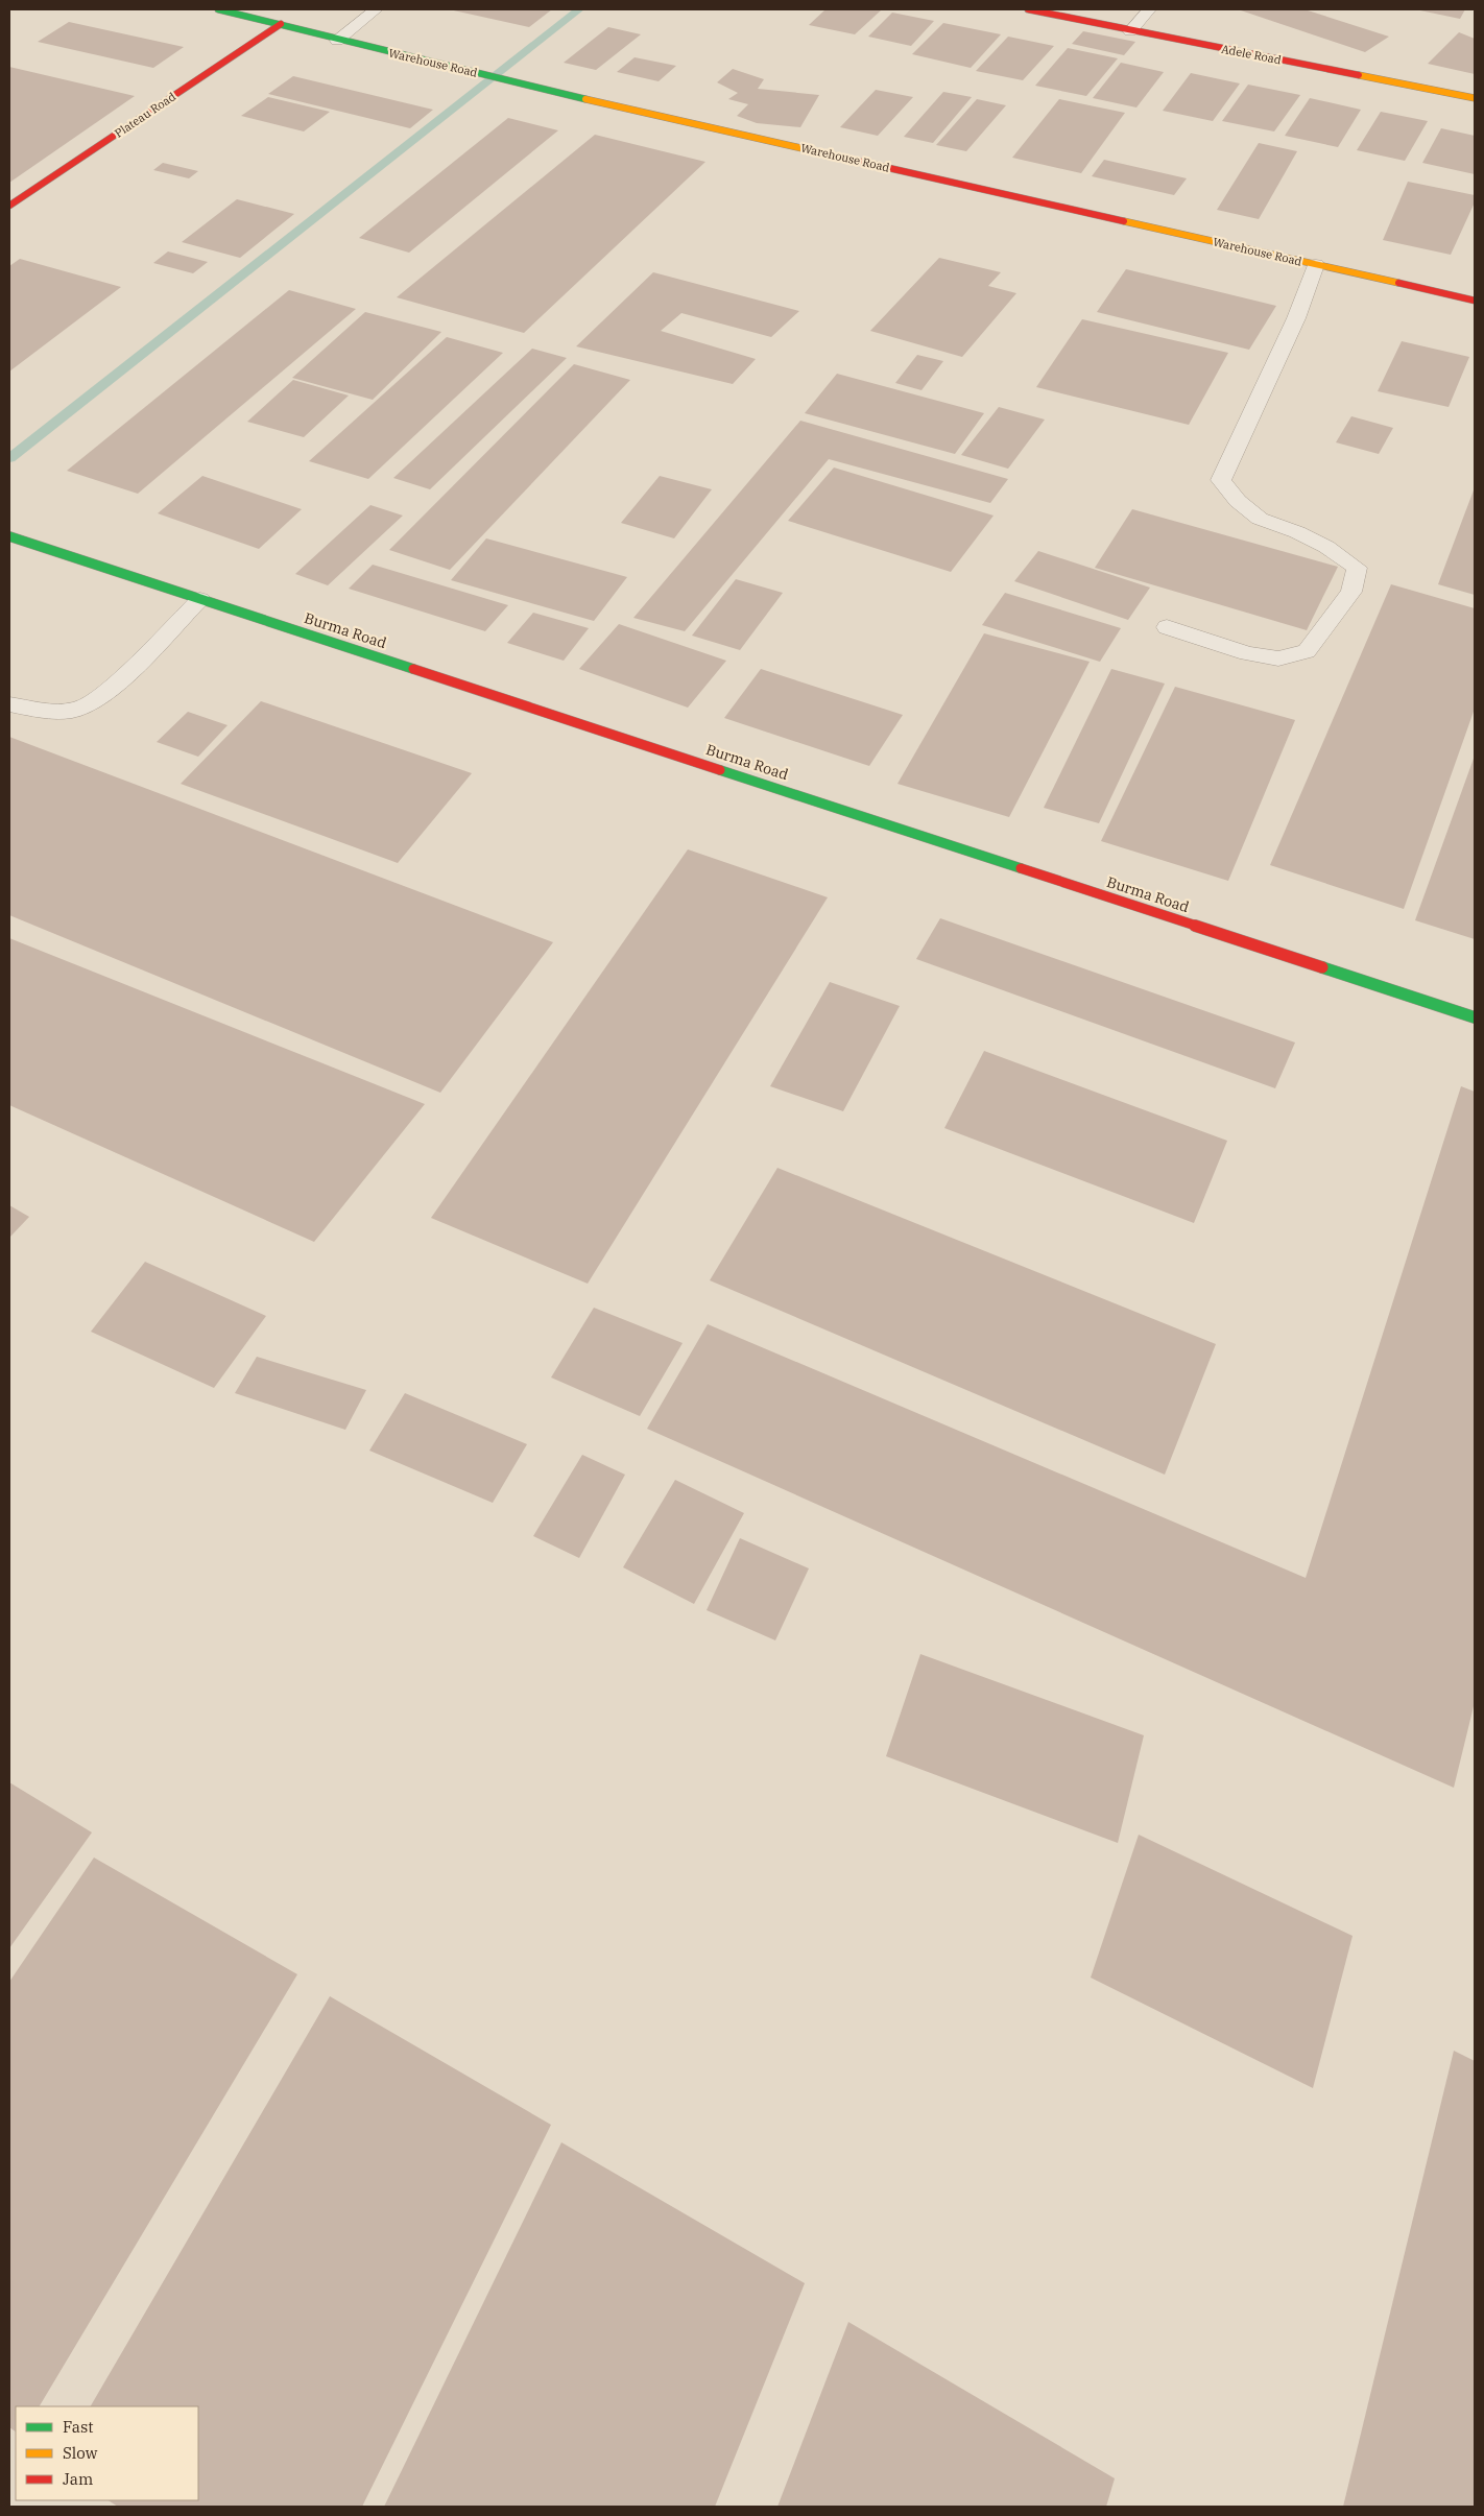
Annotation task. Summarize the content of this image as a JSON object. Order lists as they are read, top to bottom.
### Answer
{
  "streets": {
    "street": [
      "Adele Road",
      "Warehouse Road",
      "Plateau Road",
      "Burma Road"
    ]
  },
  "crossings": [
    ["Warehouse Road", "Plateau Road"]
  ],
  "legend": ["Fast", "Slow", "Jam"]
}
